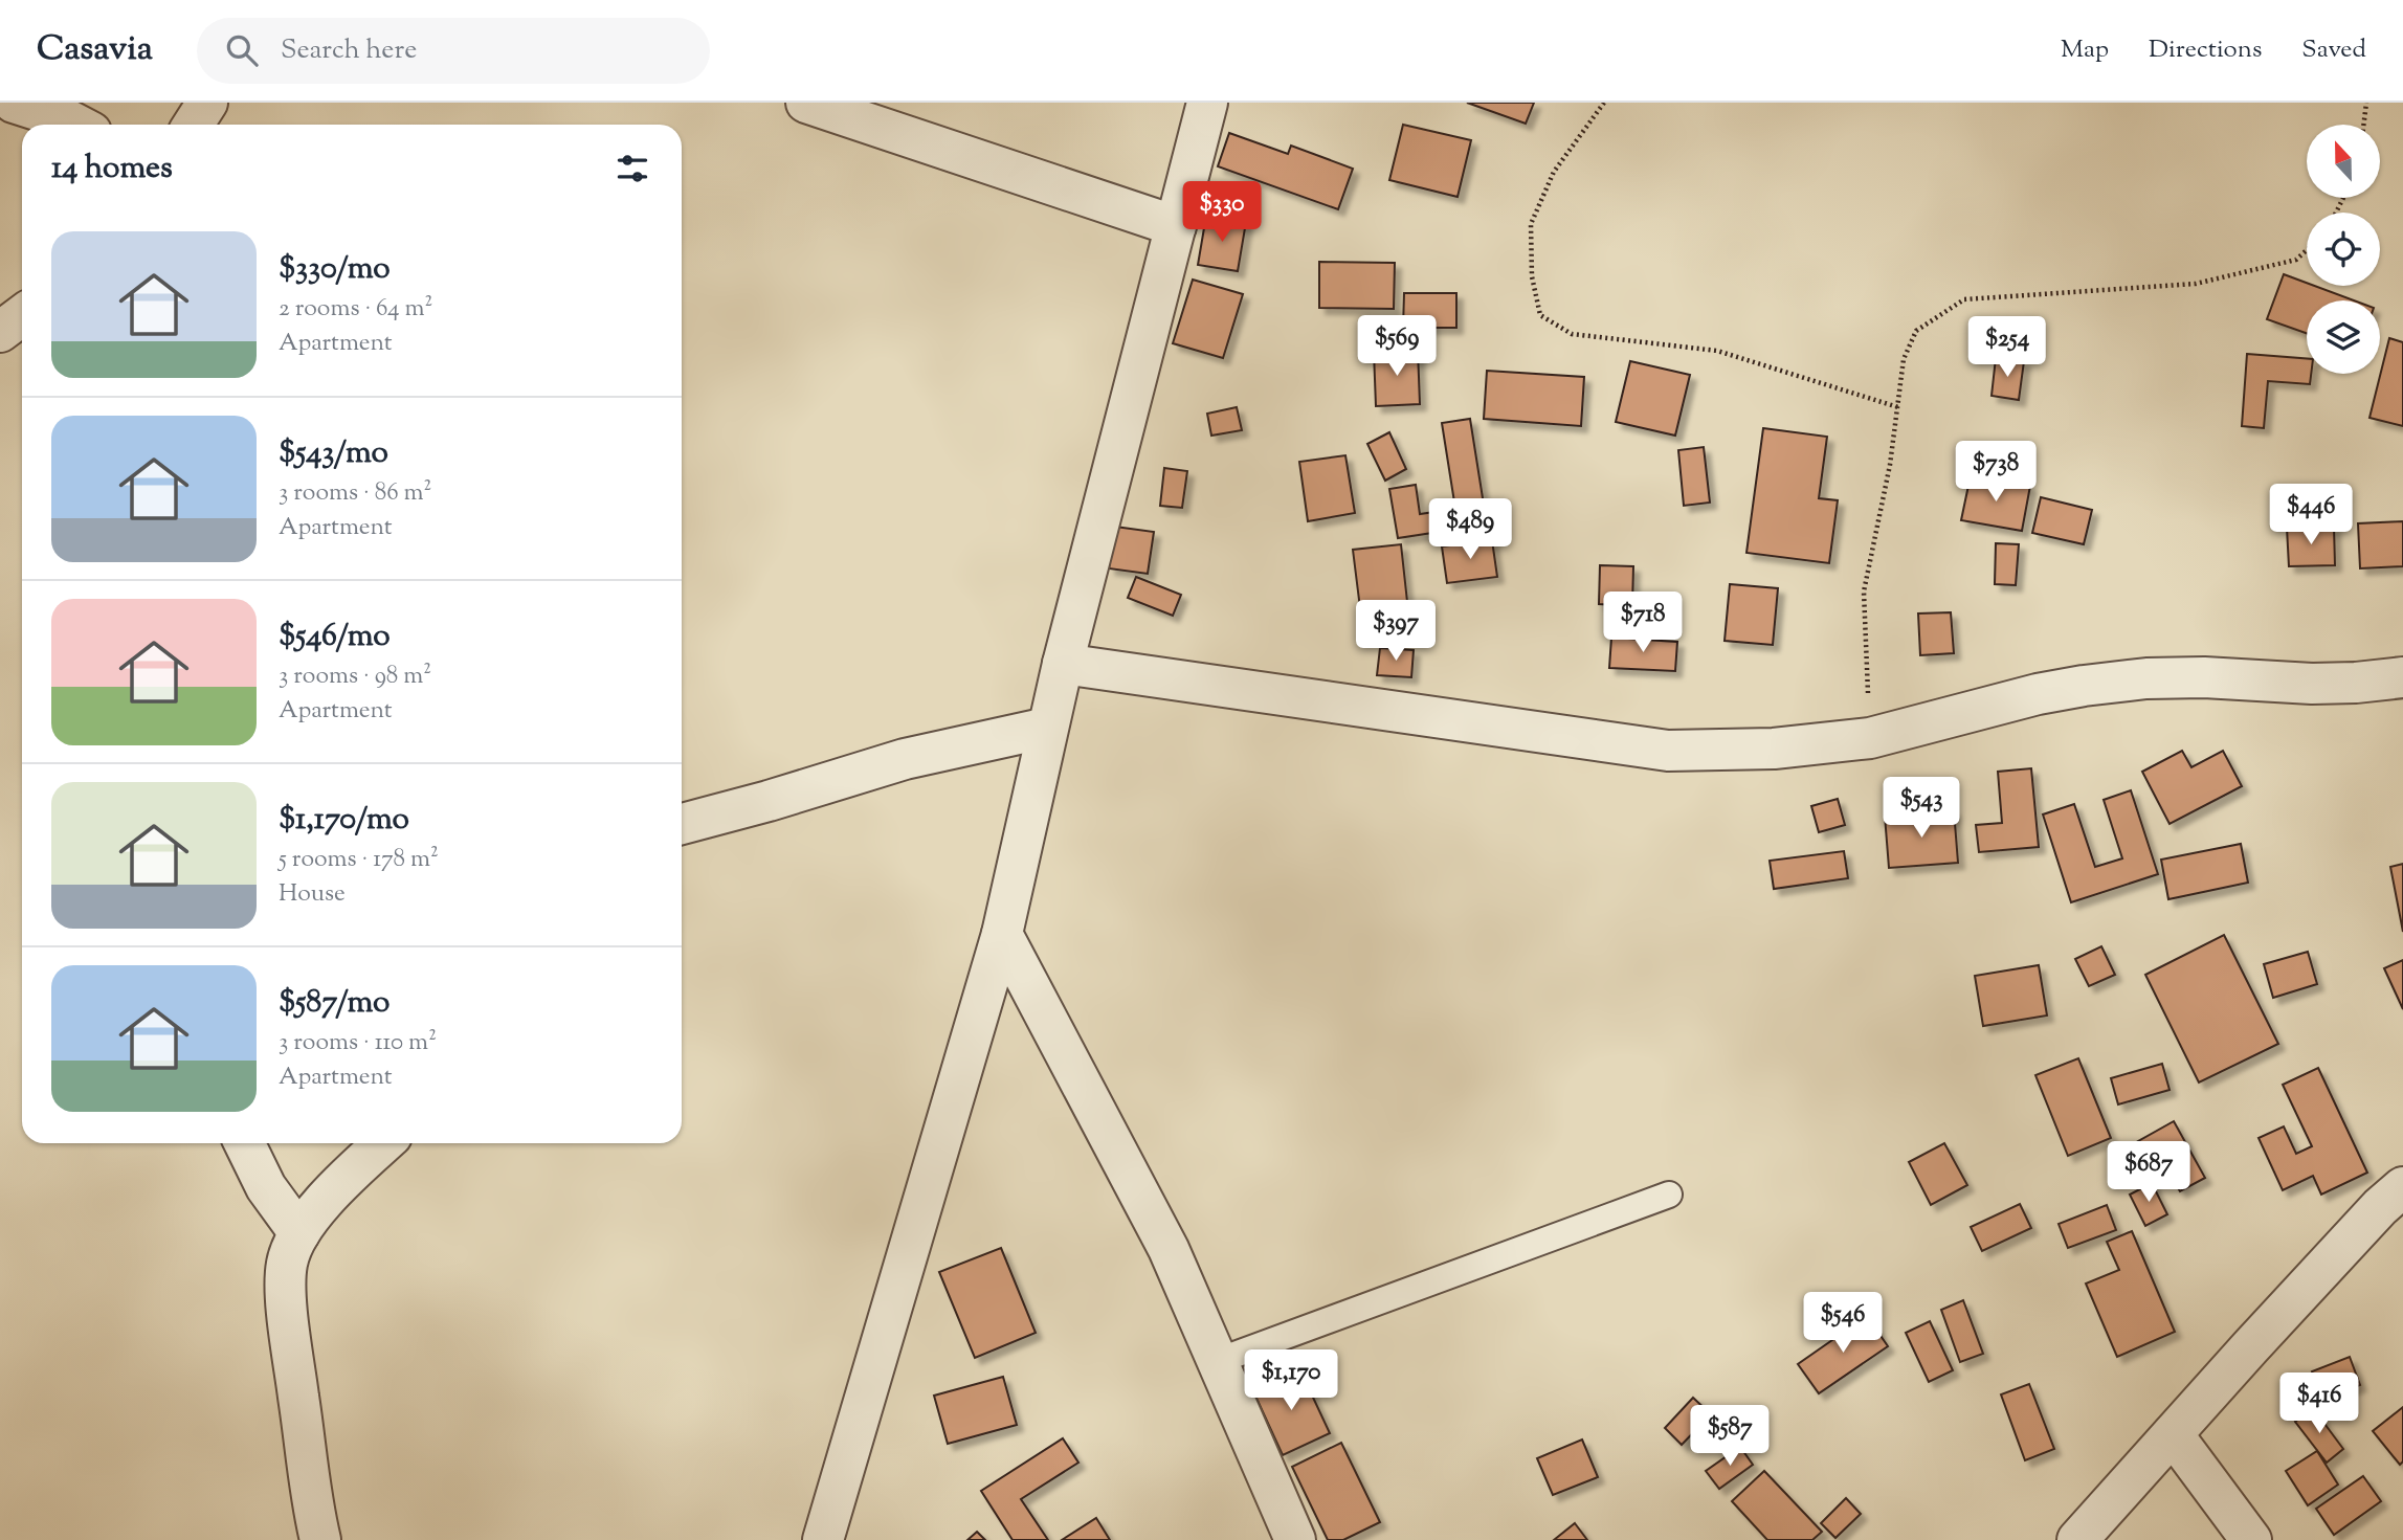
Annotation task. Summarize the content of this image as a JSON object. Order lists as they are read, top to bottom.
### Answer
{
  "north": "top",
  "page": {
    "header": "Casavia",
    "search": "Search here",
    "nav": ["Map", "Directions", "Saved"],
    "heading": "14 homes",
    "price": [
      "$330",
      "$569",
      "$254",
      "$738",
      "$446",
      "$489",
      "$718",
      "$397",
      "$543",
      "$687",
      "$546",
      "$1,170",
      "$416",
      "$587"
    ],
    "list": [
      {
        "name": "$330/mo",
        "note": "2 rooms · 64 m² · Apartment"
      },
      {
        "name": "$543/mo",
        "note": "3 rooms · 86 m² · Apartment"
      },
      {
        "name": "$546/mo",
        "note": "3 rooms · 98 m² · Apartment"
      },
      {
        "name": "$1,170/mo",
        "note": "5 rooms · 178 m² · House"
      },
      {
        "name": "$587/mo",
        "note": "3 rooms · 110 m² · Apartment"
      }
    ]
  }
}
